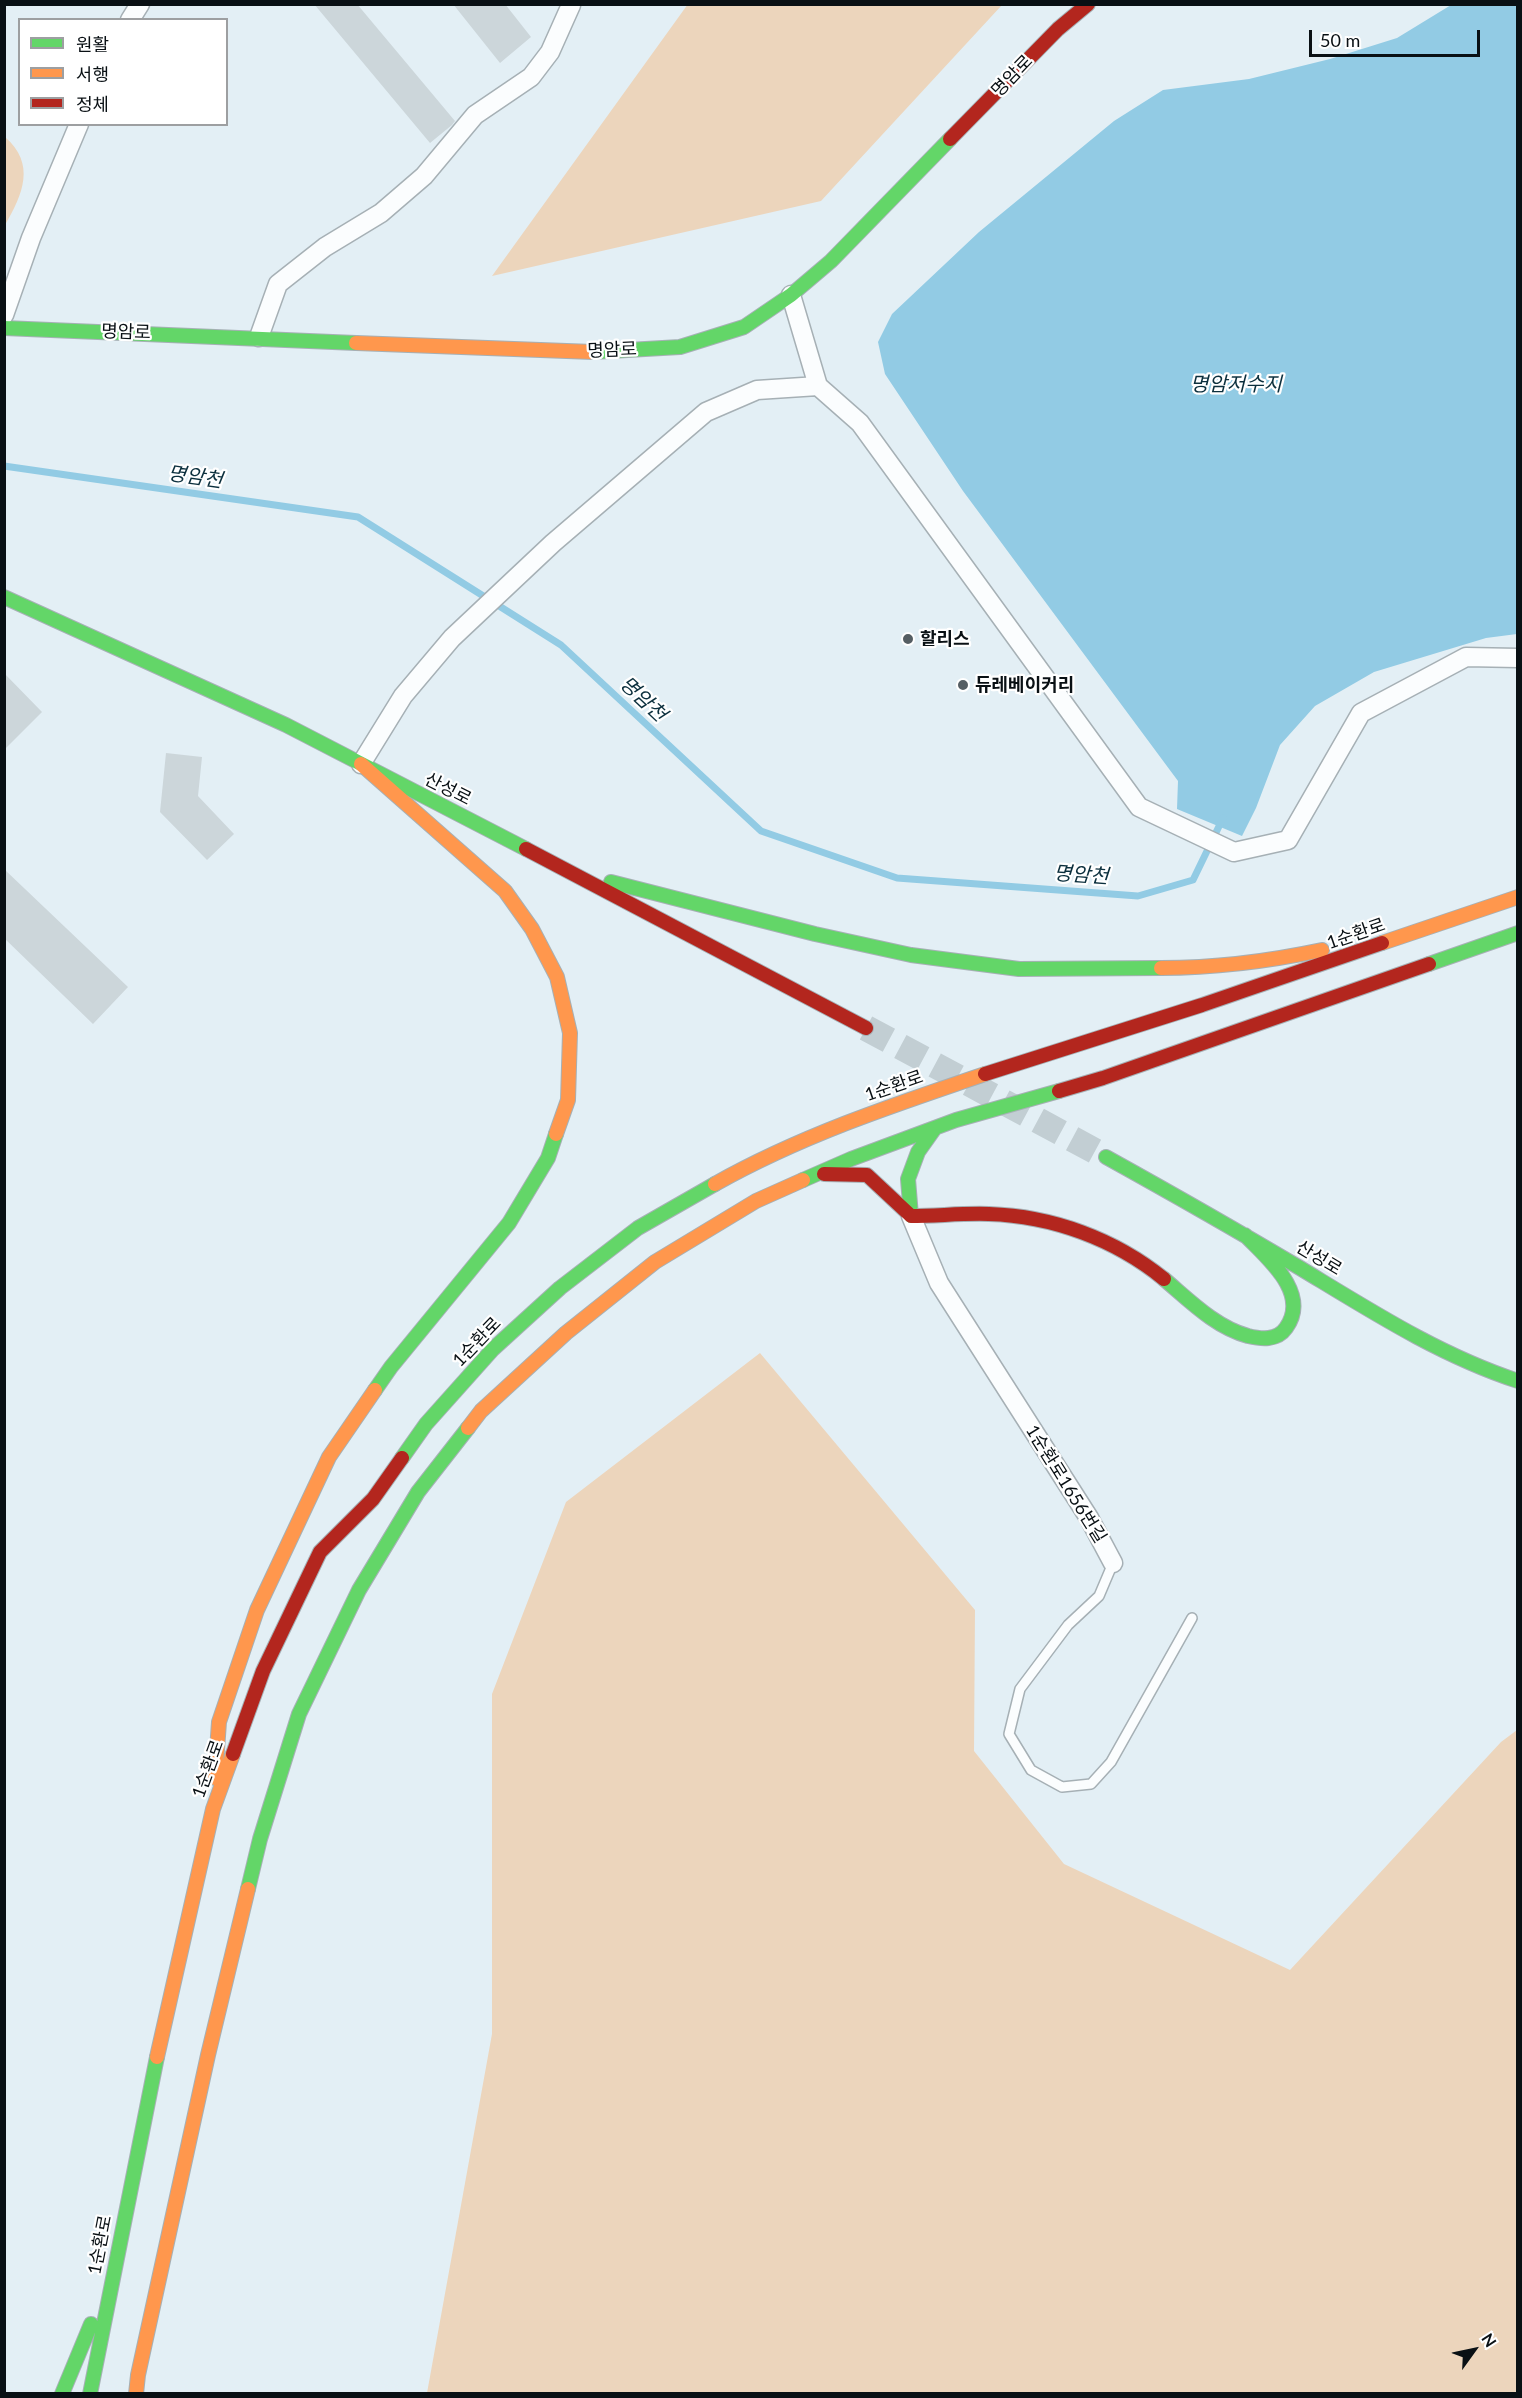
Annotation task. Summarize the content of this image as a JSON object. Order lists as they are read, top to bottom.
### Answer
{
  "streets": {
    "street": [
      "명암로",
      "산성로",
      "1순환로",
      "1순환로1656번길"
    ]
  },
  "water": ["명암저수지", "명암천"],
  "places": ["할리스", "듀레베이커리"],
  "legend": ["원활", "서행", "정체"],
  "scale_bar": "50 m",
  "north": "top right"
}
